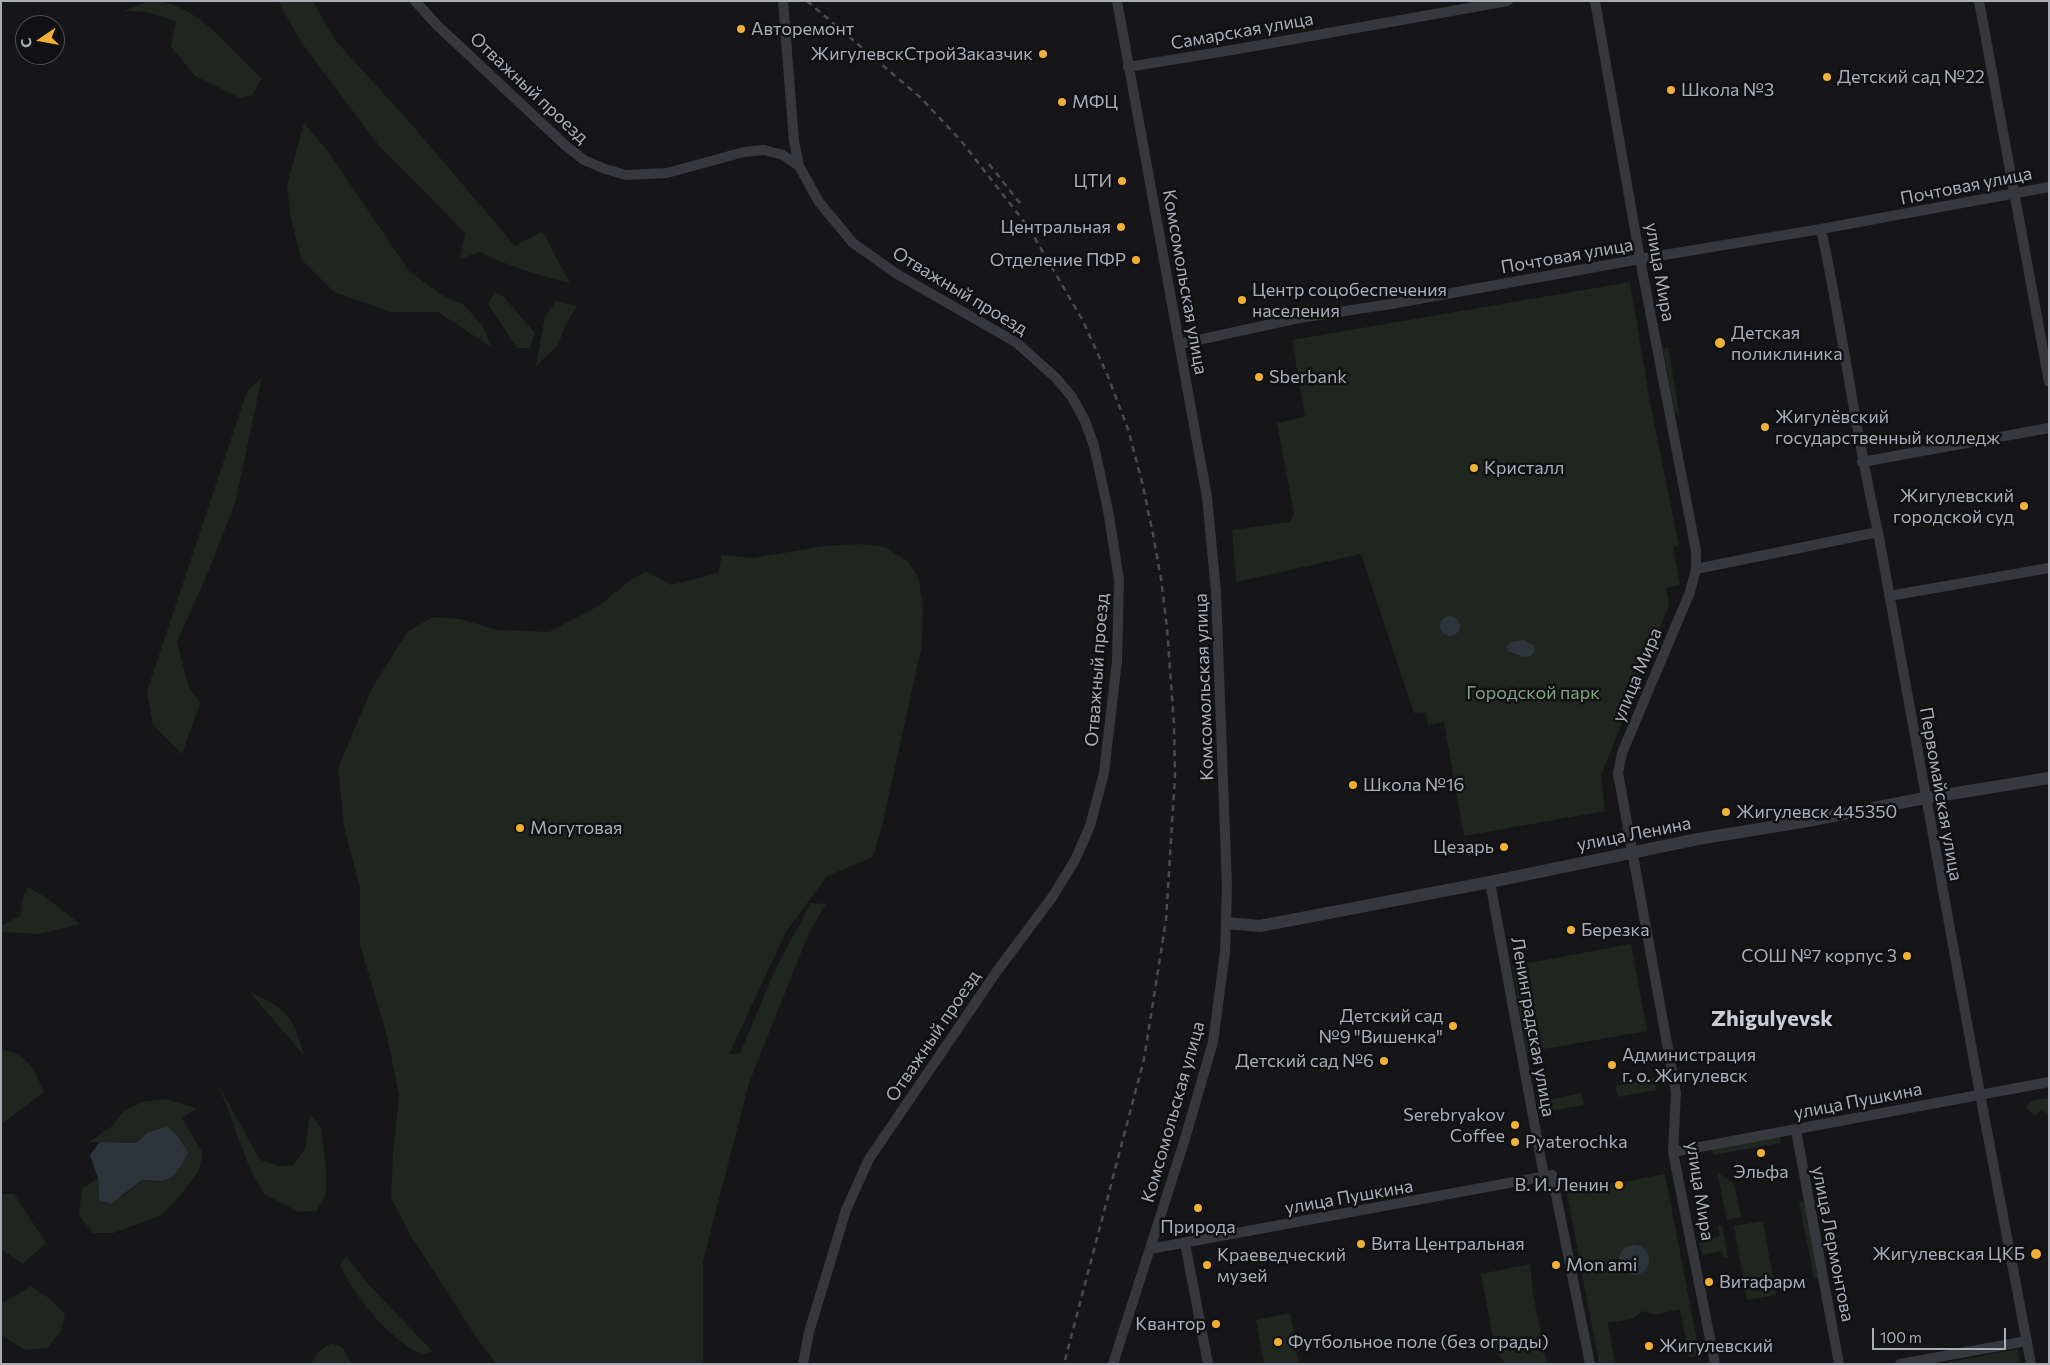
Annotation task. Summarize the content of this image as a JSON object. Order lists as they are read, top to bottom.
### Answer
{
  "streets": {
    "street": [
      "Самарская улица",
      "Отважный проезд",
      "Почтовая улица",
      "улица Мира",
      "Комсомольская улица",
      "Первомайская улица",
      "улица Ленина",
      "Ленинградская улица",
      "улица Пушкина",
      "улица Лермонтова"
    ]
  },
  "crossings": [
    ["Самарская улица", "Комсомольская улица"],
    ["Почтовая улица", "улица Мира"],
    ["Почтовая улица", "Комсомольская улица"],
    ["Почтовая улица", "Первомайская улица"],
    ["улица Мира", "улица Ленина"],
    ["улица Мира", "улица Пушкина"],
    ["Комсомольская улица", "улица Ленина"],
    ["Комсомольская улица", "улица Пушкина"],
    ["Первомайская улица", "улица Ленина"],
    ["Первомайская улица", "улица Пушкина"],
    ["улица Ленина", "Ленинградская улица"],
    ["Ленинградская улица", "улица Пушкина"],
    ["улица Пушкина", "улица Лермонтова"]
  ],
  "districts": ["Zhigulyevsk"],
  "parks": ["Городской парк"],
  "places": [
    "Авторемонт",
    "ЖигулевскСтройЗаказчик",
    "Детский сад №22",
    "Школа №3",
    "МФЦ",
    "ЦТИ",
    "Центральная",
    "Отделение ПФР",
    "Центр соцобеспечения населения",
    "Детская поликлиника",
    "Sberbank",
    "Жигулёвский государственный колледж",
    "Кристалл",
    "Жигулевский городской суд",
    "Школа №16",
    "Жигулевск 445350",
    "Могутовая",
    "Цезарь",
    "Березка",
    "СОШ №7 корпус 3",
    "Детский сад №9 \"Вишенка\"",
    "Детский сад №6",
    "Администрация г. о. Жигулевск",
    "Serebryakov Coffee",
    "Pyaterochka",
    "Эльфа",
    "В. И. Ленин",
    "Природа",
    "Вита Центральная",
    "Жигулевская ЦКБ",
    "Краеведческий музей",
    "Mon ami",
    "Витафарм",
    "Квантор",
    "Футбольное поле (без ограды)",
    "Жигулевский"
  ],
  "scale_bar": "100 m",
  "north": "left"
}
